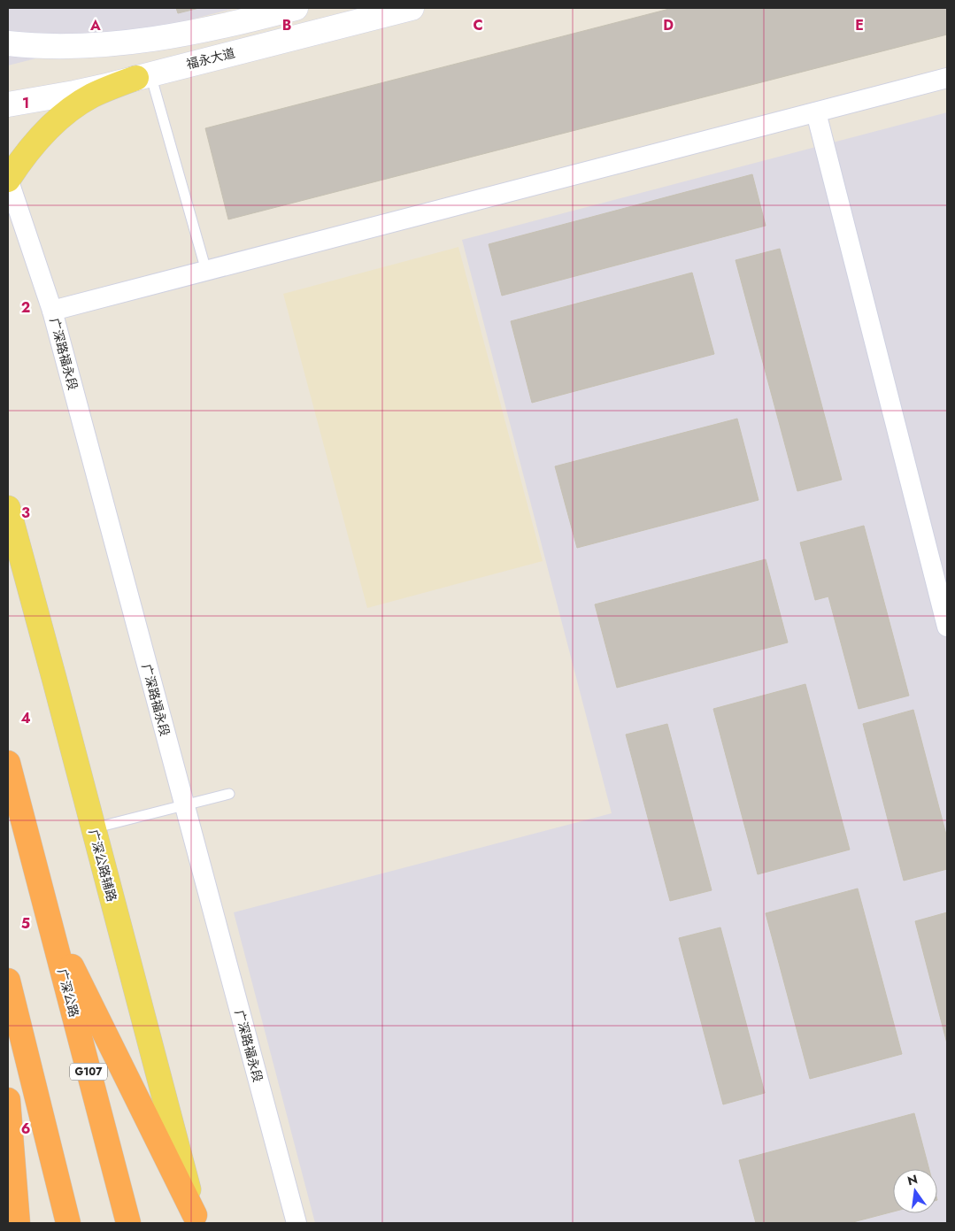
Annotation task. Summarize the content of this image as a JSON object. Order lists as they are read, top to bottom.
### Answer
{
  "streets": {
    "highway": ["广深公路", "G107"],
    "main road": ["福永大道", "广深公路辅路"],
    "street": ["广深路福永段"]
  },
  "north": "top",
  "grid": {
    "columns": [
      "A",
      "B",
      "C",
      "D",
      "E"
    ],
    "rows": [
      "1",
      "2",
      "3",
      "4",
      "5",
      "6"
    ]
  }
}
